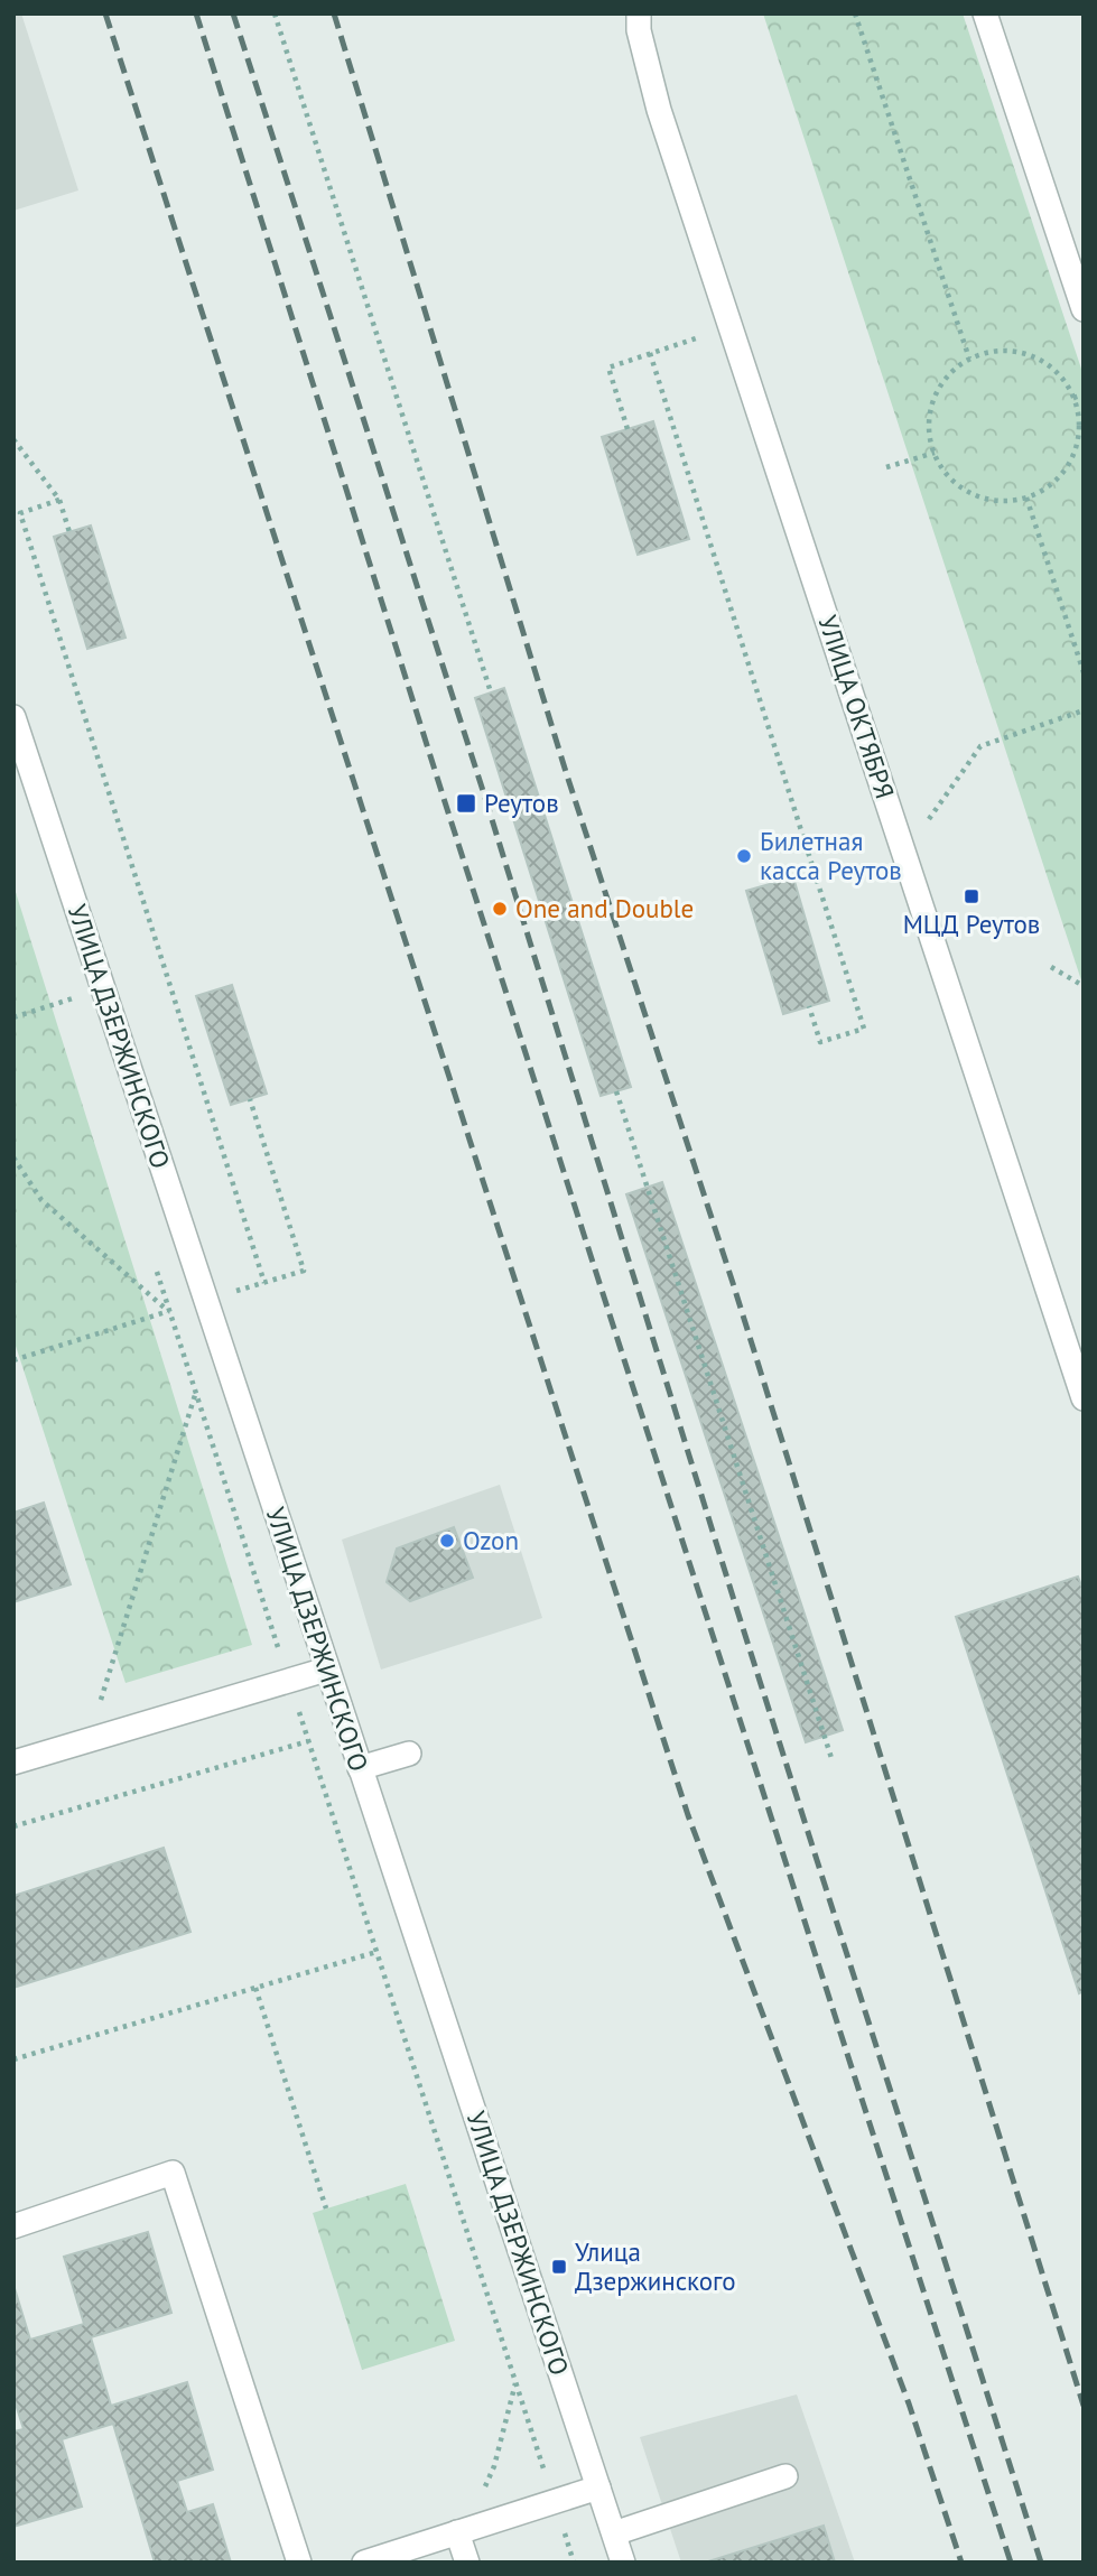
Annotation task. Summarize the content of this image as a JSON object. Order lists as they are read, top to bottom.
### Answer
{
  "streets": {
    "street": ["УЛИЦА ОКТЯБРЯ", "УЛИЦА ДЗЕРЖИНСКОГО"]
  },
  "places": {
    "transit": ["Реутов", "МЦД Реутов", "Улица Дзержинского"],
    "other": ["Билетная касса Реутов", "One and Double", "Ozon"]
  }
}
